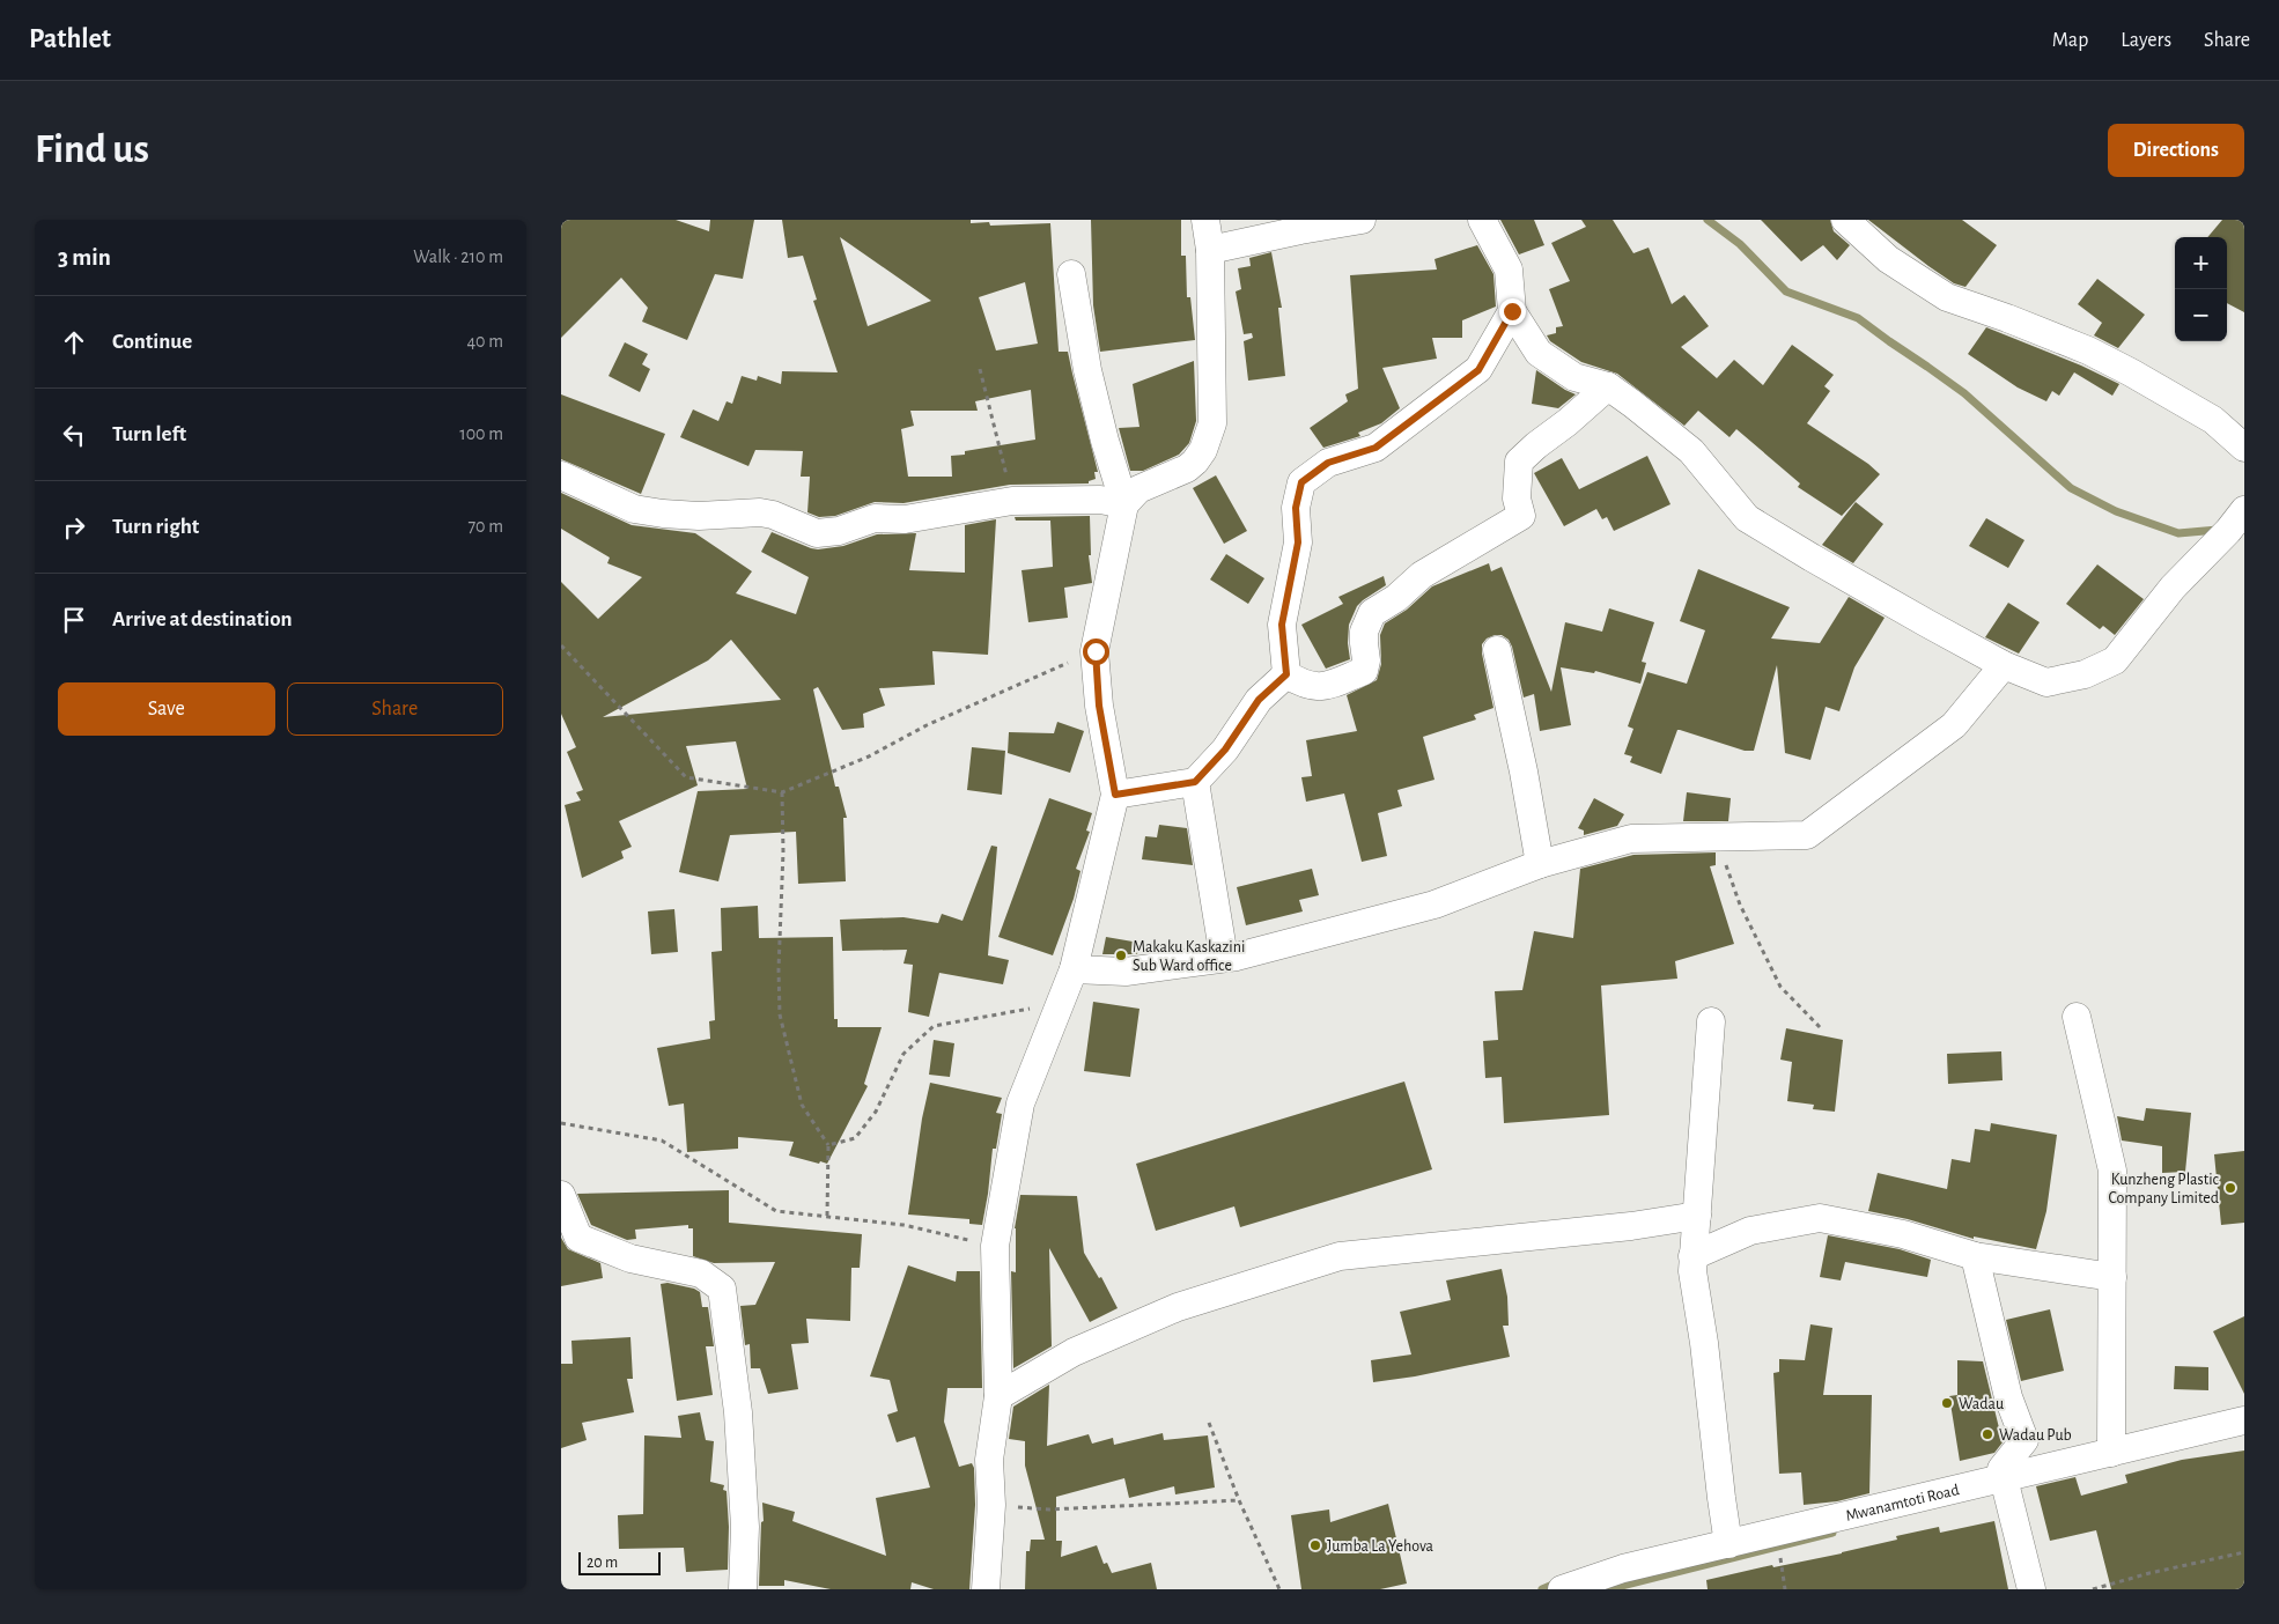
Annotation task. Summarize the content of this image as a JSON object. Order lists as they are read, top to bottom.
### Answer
{
  "streets": {
    "street": ["Mwanamtoti Road"]
  },
  "places": [
    "Makaku Kaskazini Sub Ward office",
    "Kunzheng Plastic Company Limited",
    "Wadau",
    "Wadau Pub",
    "Jumba La Yehova"
  ],
  "scale_bar": "20 m",
  "page": {
    "header": "Pathlet",
    "nav": ["Map", "Layers", "Share"],
    "buttons": [
      "Directions",
      ["Save", "Share"]
    ],
    "title": "Find us",
    "heading": ["3 min", "Walk · 210 m"],
    "map_buttons": ["+", "−"],
    "list": [
      ["Continue", "40 m"],
      ["Turn left", "100 m"],
      ["Turn right", "70 m"],
      "Arrive at destination"
    ],
    "scale": "20 m"
  }
}
